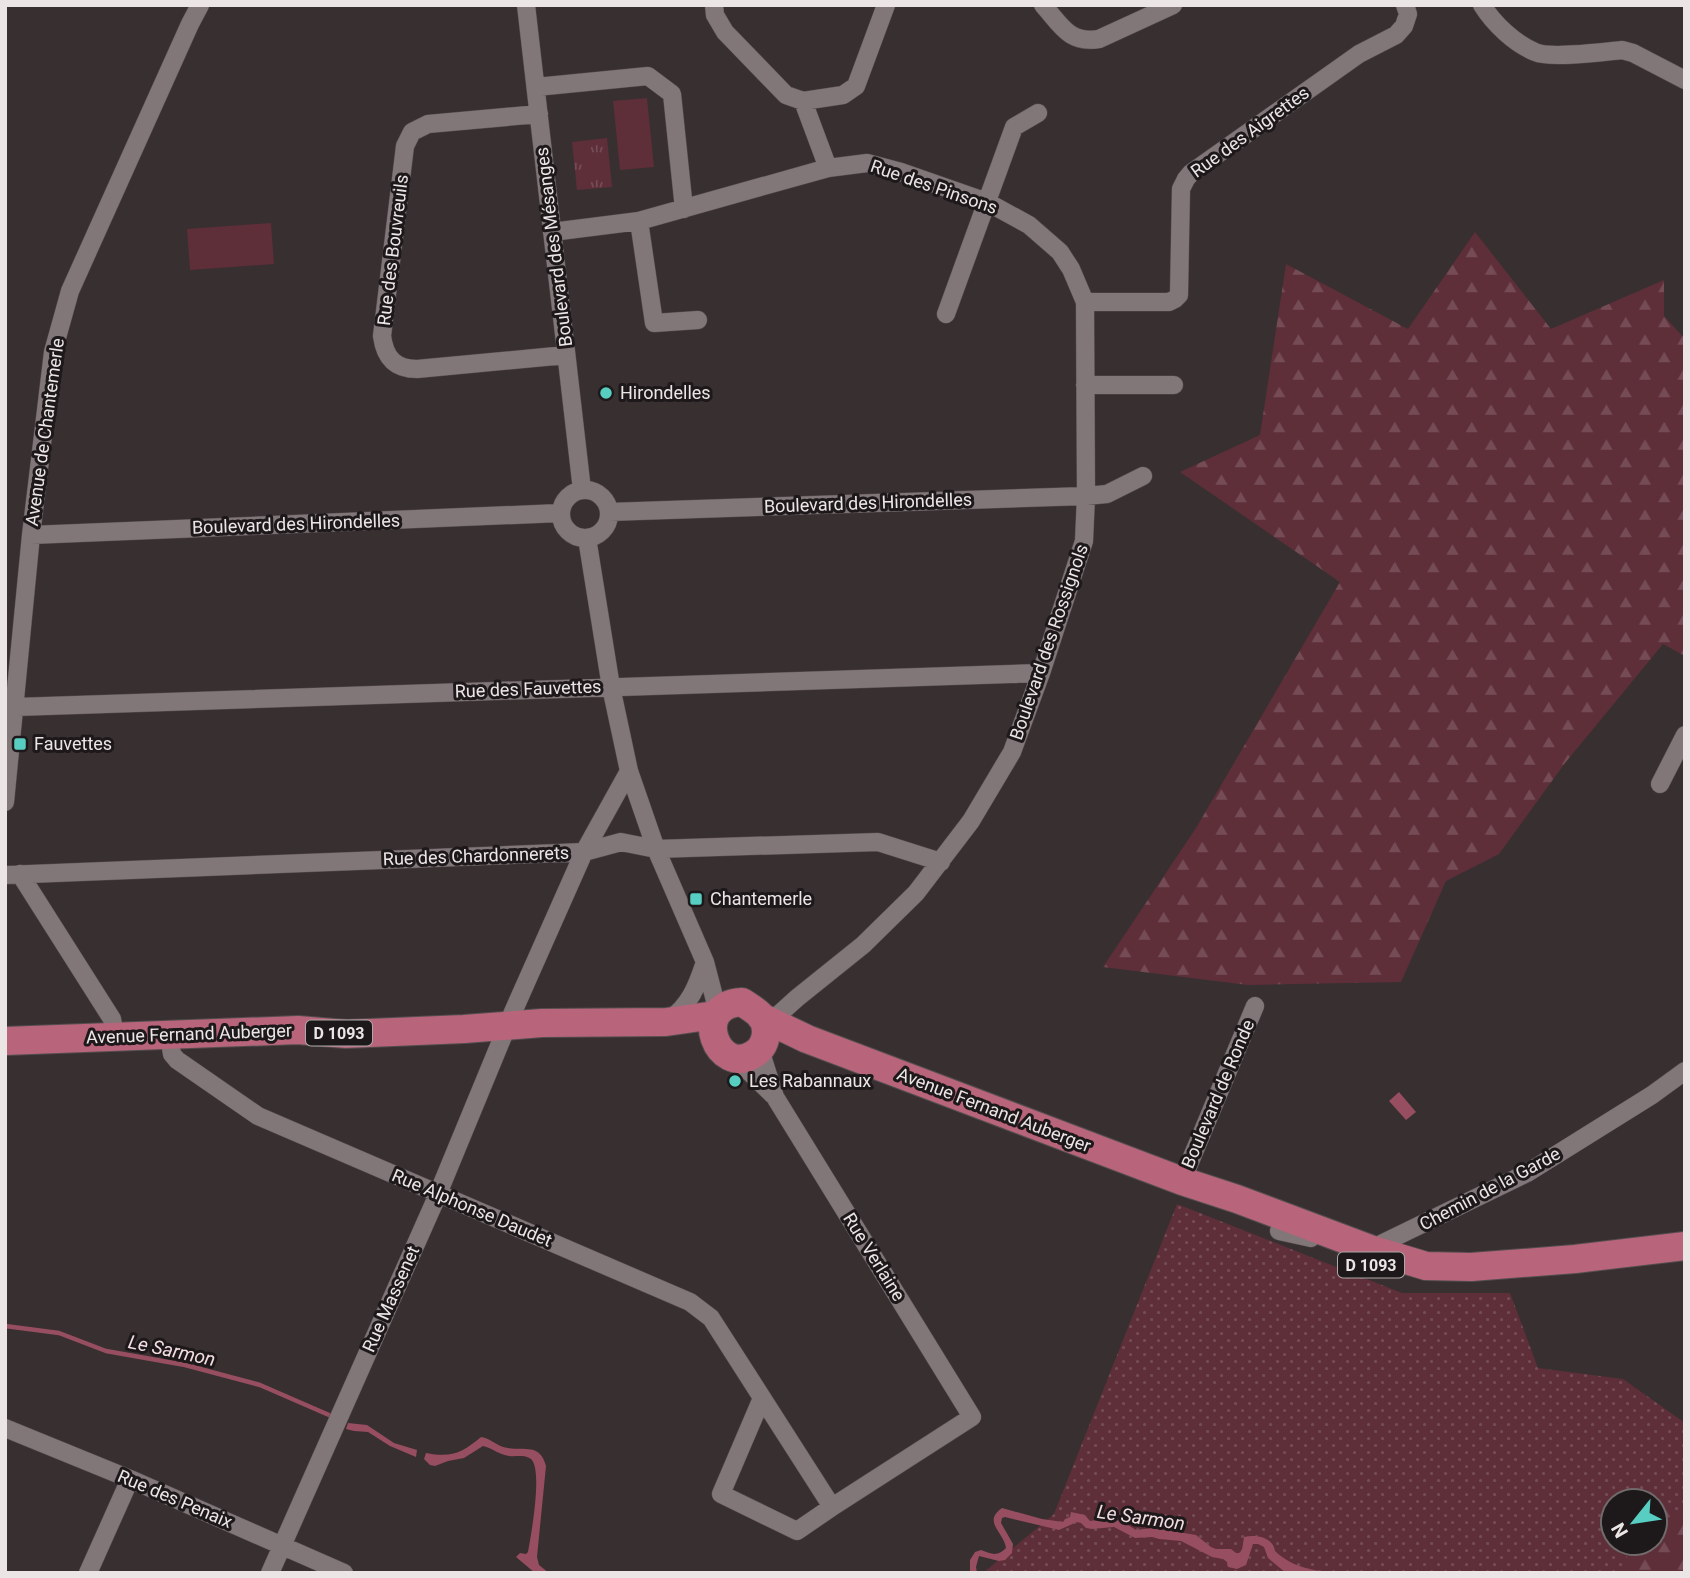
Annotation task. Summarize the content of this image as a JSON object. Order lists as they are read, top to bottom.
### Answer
{
  "streets": {
    "main road": ["D 1093", "Avenue Fernand Auberger"],
    "street": [
      "Rue des Aigrettes",
      "Rue des Pinsons",
      "Boulevard des Mésanges",
      "Rue des Bouvreuils",
      "Avenue de Chantemerle",
      "Boulevard des Hirondelles",
      "Boulevard des Rossignols",
      "Rue des Fauvettes",
      "Rue des Chardonnerets",
      "Boulevard de Ronde",
      "Chemin de la Garde",
      "Rue Alphonse Daudet",
      "Rue Verlaine",
      "Rue Massenet",
      "Rue des Penaix"
    ]
  },
  "crossings": [
    ["Rue des Aigrettes", "Rue des Pinsons"],
    ["Rue des Pinsons", "Boulevard des Mésanges"],
    ["Rue des Pinsons", "Boulevard des Hirondelles"],
    ["Rue des Pinsons", "Boulevard des Rossignols"],
    ["Boulevard des Mésanges", "Rue des Bouvreuils"],
    ["Boulevard des Mésanges", "Boulevard des Hirondelles"],
    ["Avenue de Chantemerle", "Boulevard des Hirondelles"],
    ["Avenue de Chantemerle", "Rue des Fauvettes"],
    ["Boulevard des Hirondelles", "Boulevard des Rossignols"],
    ["Boulevard des Rossignols", "Rue des Fauvettes"],
    ["Boulevard des Rossignols", "Rue des Chardonnerets"],
    ["Boulevard des Rossignols", "Avenue Fernand Auberger"],
    ["Boulevard des Rossignols", "Rue Verlaine"],
    ["Rue des Chardonnerets", "Rue Massenet"],
    ["Avenue Fernand Auberger", "Boulevard de Ronde"],
    ["Avenue Fernand Auberger", "Chemin de la Garde"],
    ["Avenue Fernand Auberger", "Rue Alphonse Daudet"],
    ["Avenue Fernand Auberger", "Rue Verlaine"],
    ["Avenue Fernand Auberger", "Rue Massenet"],
    ["Rue Alphonse Daudet", "Rue Verlaine"],
    ["Rue Alphonse Daudet", "Rue Massenet"],
    ["Rue Massenet", "Rue des Penaix"]
  ],
  "water": ["Le Sarmon"],
  "places": {
    "other": ["Hirondelles", "Les Rabannaux"],
    "transit": ["Fauvettes", "Chantemerle"]
  },
  "north": "bottom left"
}
